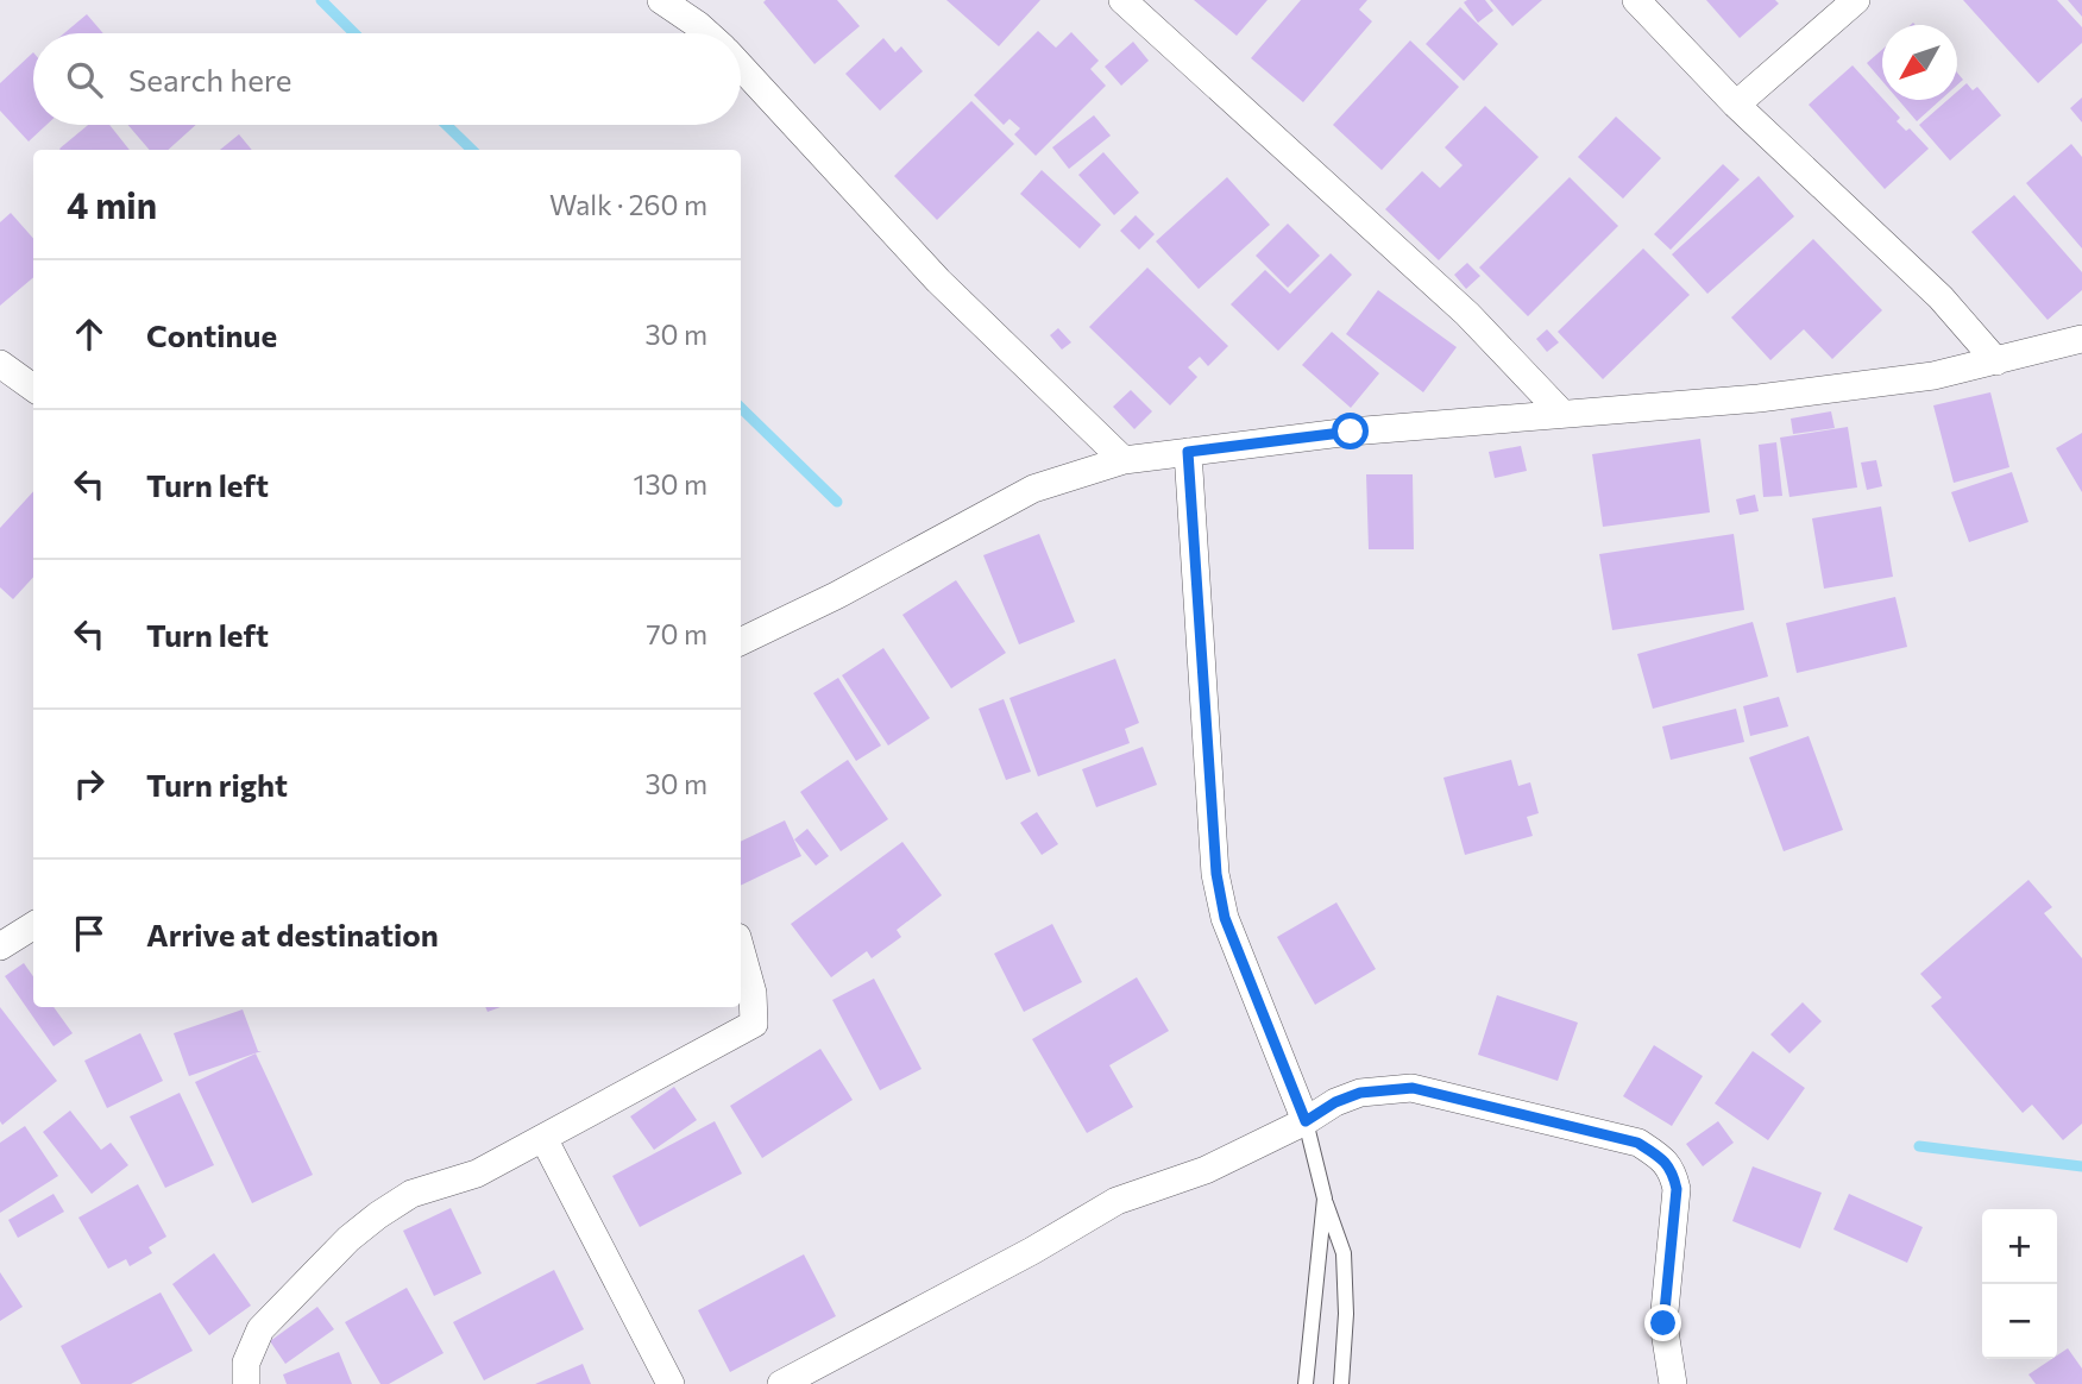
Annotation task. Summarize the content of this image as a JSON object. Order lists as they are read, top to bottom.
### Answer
{
  "north": "bottom left",
  "page": {
    "search": "Search here",
    "heading": ["4 min", "Walk · 260 m"],
    "list": [
      ["Continue", "30 m"],
      ["Turn left", "130 m"],
      ["Turn left", "70 m"],
      ["Turn right", "30 m"],
      "Arrive at destination"
    ],
    "map_buttons": ["+", "−"]
  }
}
